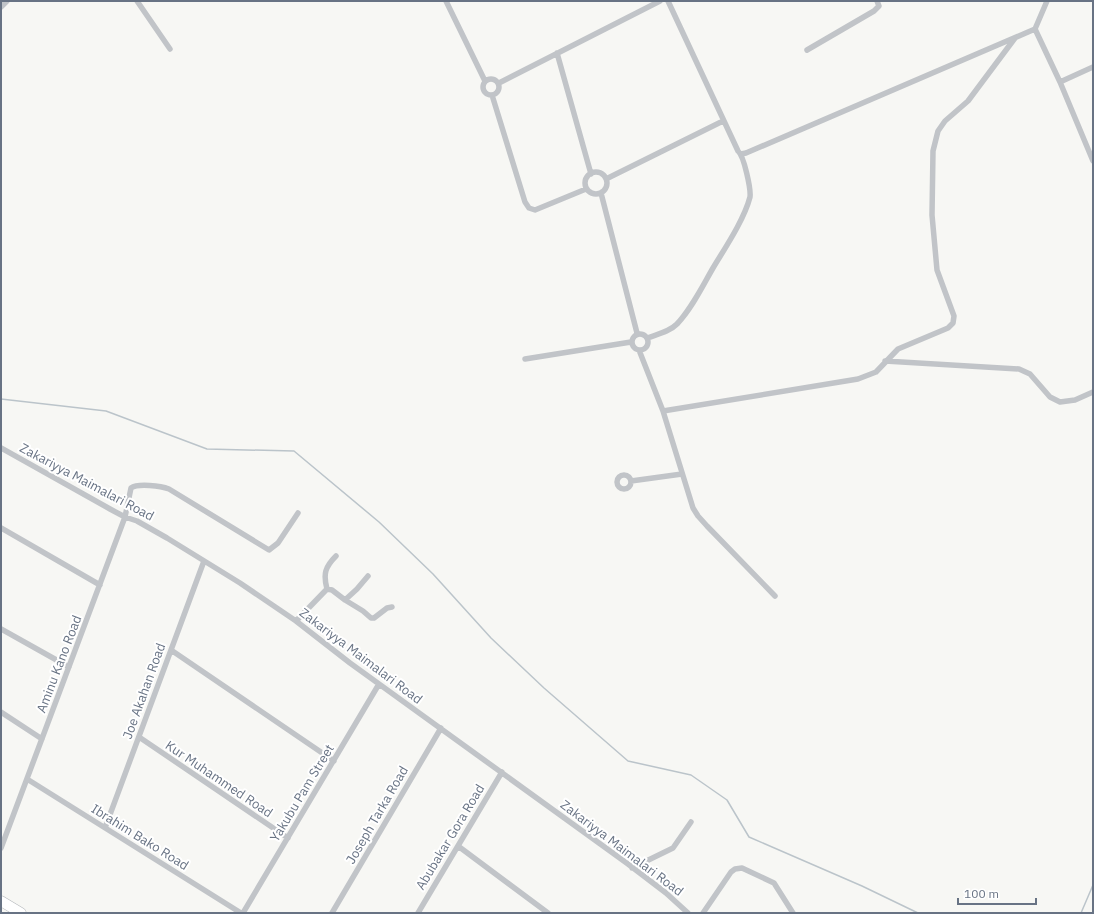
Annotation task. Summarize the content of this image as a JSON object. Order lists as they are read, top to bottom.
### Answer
{
  "streets": {
    "street": [
      "Zakariyya Maimalari Road",
      "Aminu Kano Road",
      "Joe Akahan Road",
      "Kur Muhammed Road",
      "Yakubu Pam Street",
      "Joseph Tarka Road",
      "Ibrahim Bako Road",
      "Abubakar Gora Road"
    ]
  },
  "crossings": [
    ["Zakariyya Maimalari Road", "Aminu Kano Road"],
    ["Zakariyya Maimalari Road", "Joe Akahan Road"],
    ["Zakariyya Maimalari Road", "Yakubu Pam Street"],
    ["Zakariyya Maimalari Road", "Joseph Tarka Road"],
    ["Zakariyya Maimalari Road", "Abubakar Gora Road"],
    ["Aminu Kano Road", "Ibrahim Bako Road"],
    ["Joe Akahan Road", "Kur Muhammed Road"],
    ["Joe Akahan Road", "Ibrahim Bako Road"],
    ["Kur Muhammed Road", "Yakubu Pam Street"],
    ["Yakubu Pam Street", "Ibrahim Bako Road"]
  ],
  "scale_bar": "100 m"
}
